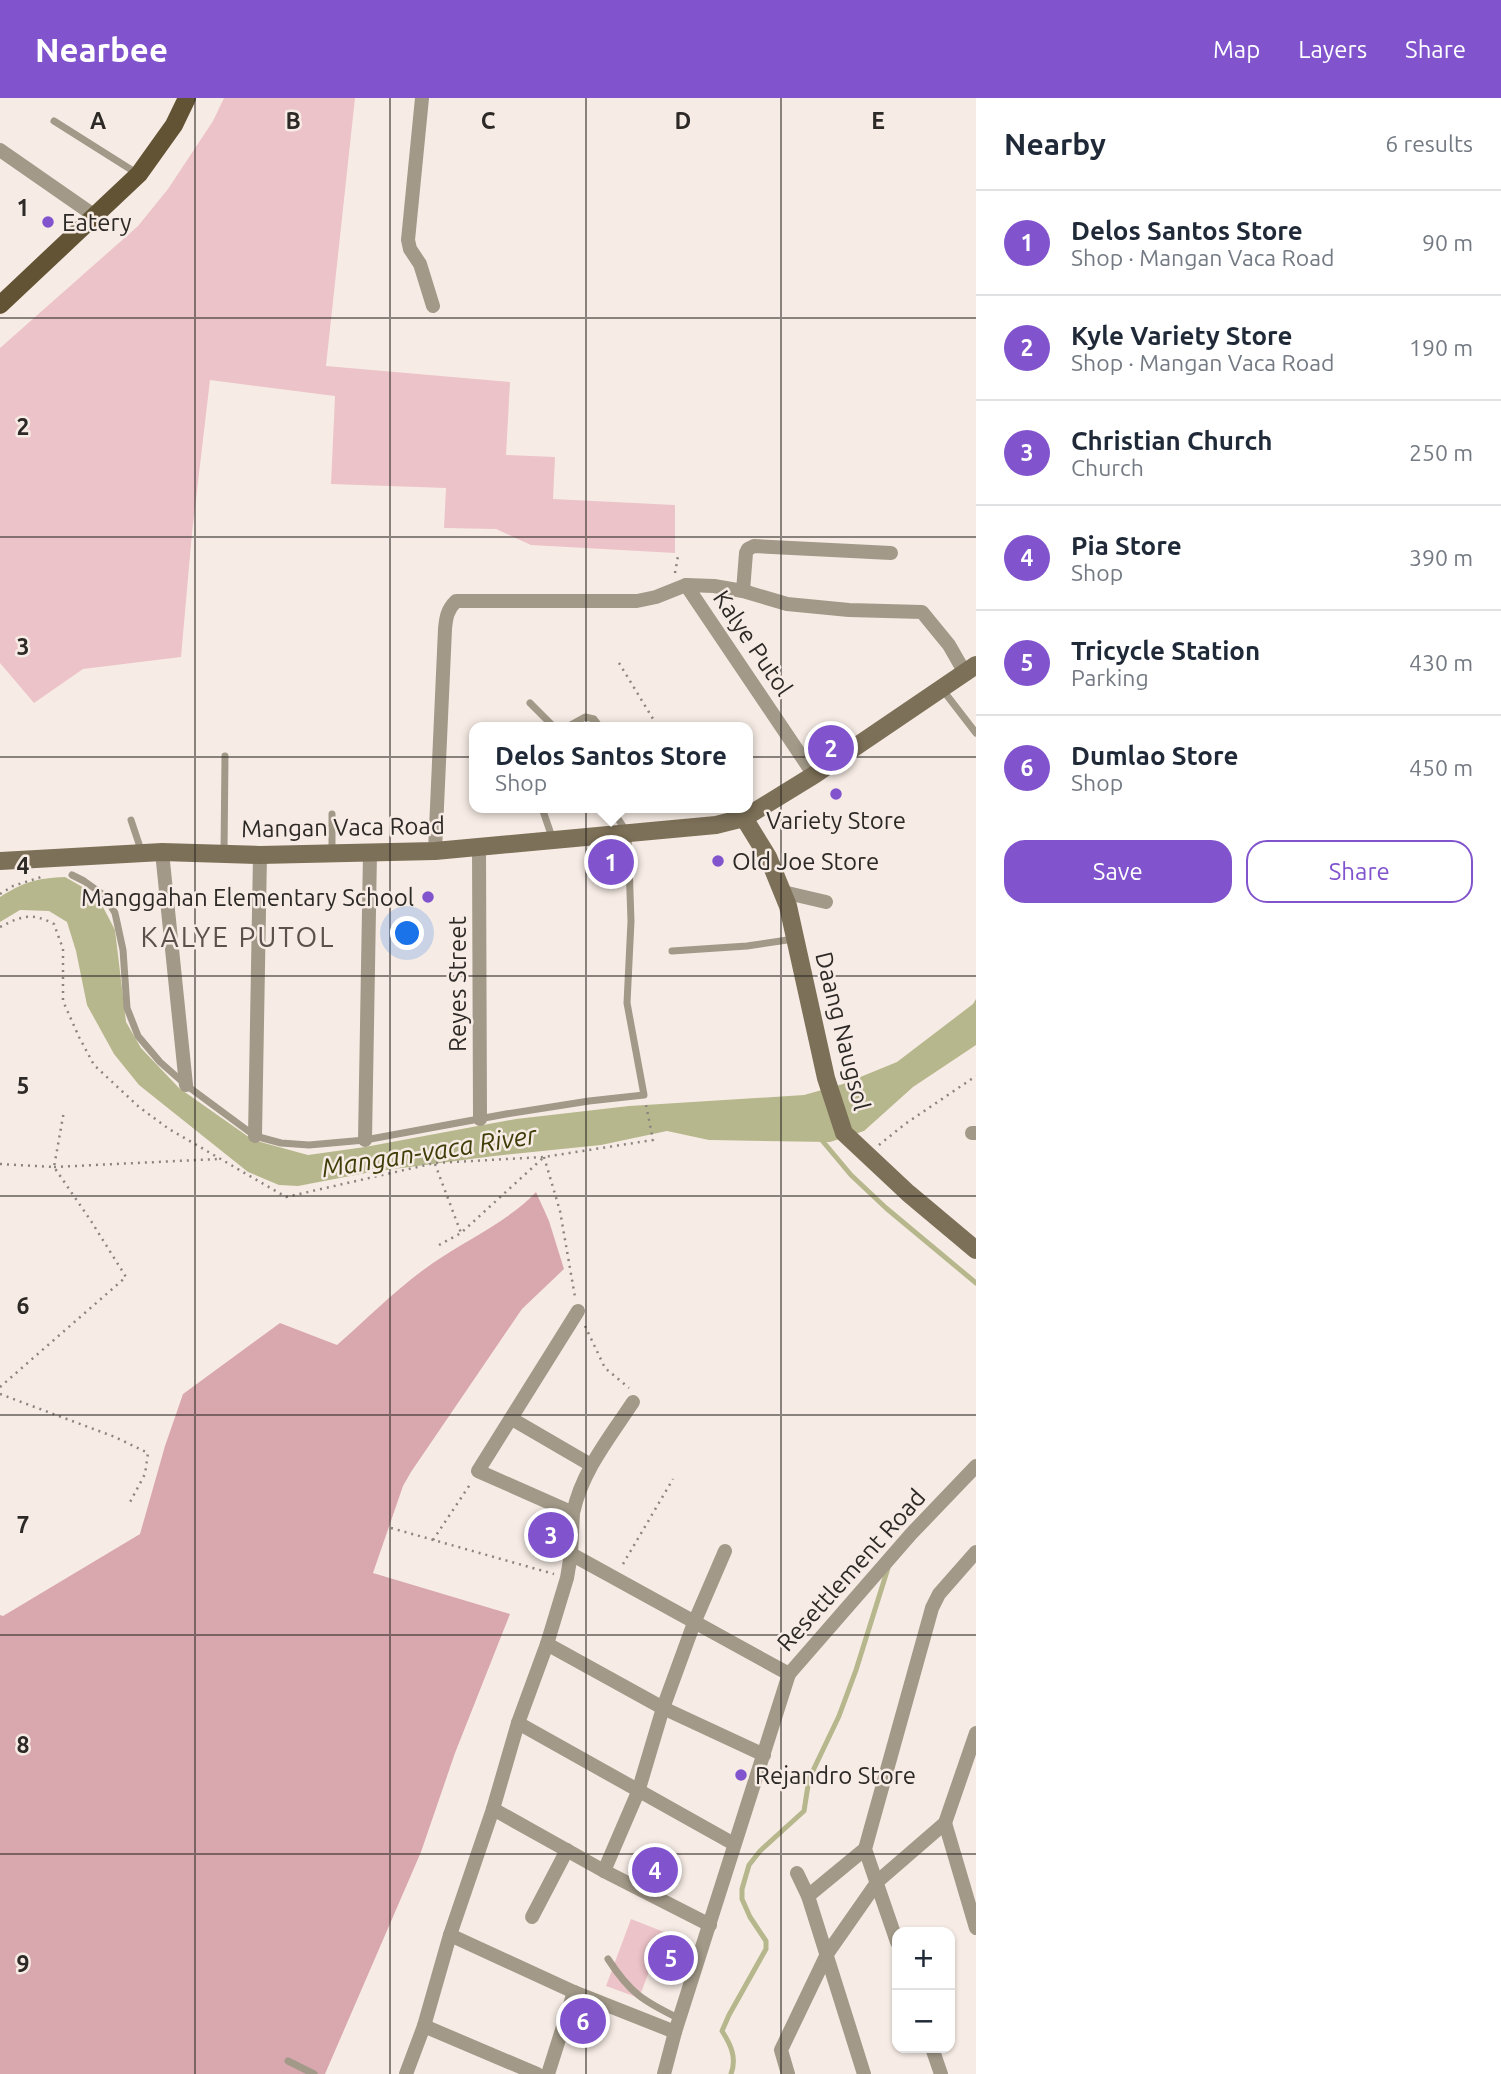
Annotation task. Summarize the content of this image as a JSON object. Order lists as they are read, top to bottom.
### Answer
{
  "streets": {
    "main road": ["Mangan Vaca Road", "Daang Naugsol"],
    "street": ["Kalye Putol", "Reyes Street", "Resettlement Road"]
  },
  "crossings": [
    ["Kalye Putol", "Mangan Vaca Road"],
    ["Mangan Vaca Road", "Reyes Street"],
    ["Mangan Vaca Road", "Daang Naugsol"]
  ],
  "districts": ["KALYE PUTOL"],
  "water": ["Mangan-vaca River"],
  "places": [
    "Eatery",
    "Variety Store",
    "Old Joe Store",
    "Manggahan Elementary School",
    "Rejandro Store"
  ],
  "page": {
    "header": "Nearbee",
    "nav": ["Map", "Layers", "Share"],
    "heading": ["Nearby", "6 results"],
    "list": [
      {
        "mark": "1",
        "name": "Delos Santos Store",
        "note": "Shop · Mangan Vaca Road",
        "value": "90 m"
      },
      {
        "mark": "2",
        "name": "Kyle Variety Store",
        "note": "Shop · Mangan Vaca Road",
        "value": "190 m"
      },
      {
        "mark": "3",
        "name": "Christian Church",
        "note": "Church",
        "value": "250 m"
      },
      {
        "mark": "4",
        "name": "Pia Store",
        "note": "Shop",
        "value": "390 m"
      },
      {
        "mark": "5",
        "name": "Tricycle Station",
        "note": "Parking",
        "value": "430 m"
      },
      {
        "mark": "6",
        "name": "Dumlao Store",
        "note": "Shop",
        "value": "450 m"
      }
    ],
    "pins": [
      "2",
      "1",
      "3",
      "4",
      "5",
      "6"
    ],
    "popup": ["Delos Santos Store", "Shop"],
    "buttons": ["Save", "Share"],
    "map_buttons": ["+", "−"]
  },
  "grid": {
    "columns": [
      "A",
      "B",
      "C",
      "D",
      "E"
    ],
    "rows": [
      "1",
      "2",
      "3",
      "4",
      "5",
      "6",
      "7",
      "8",
      "9"
    ]
  }
}
